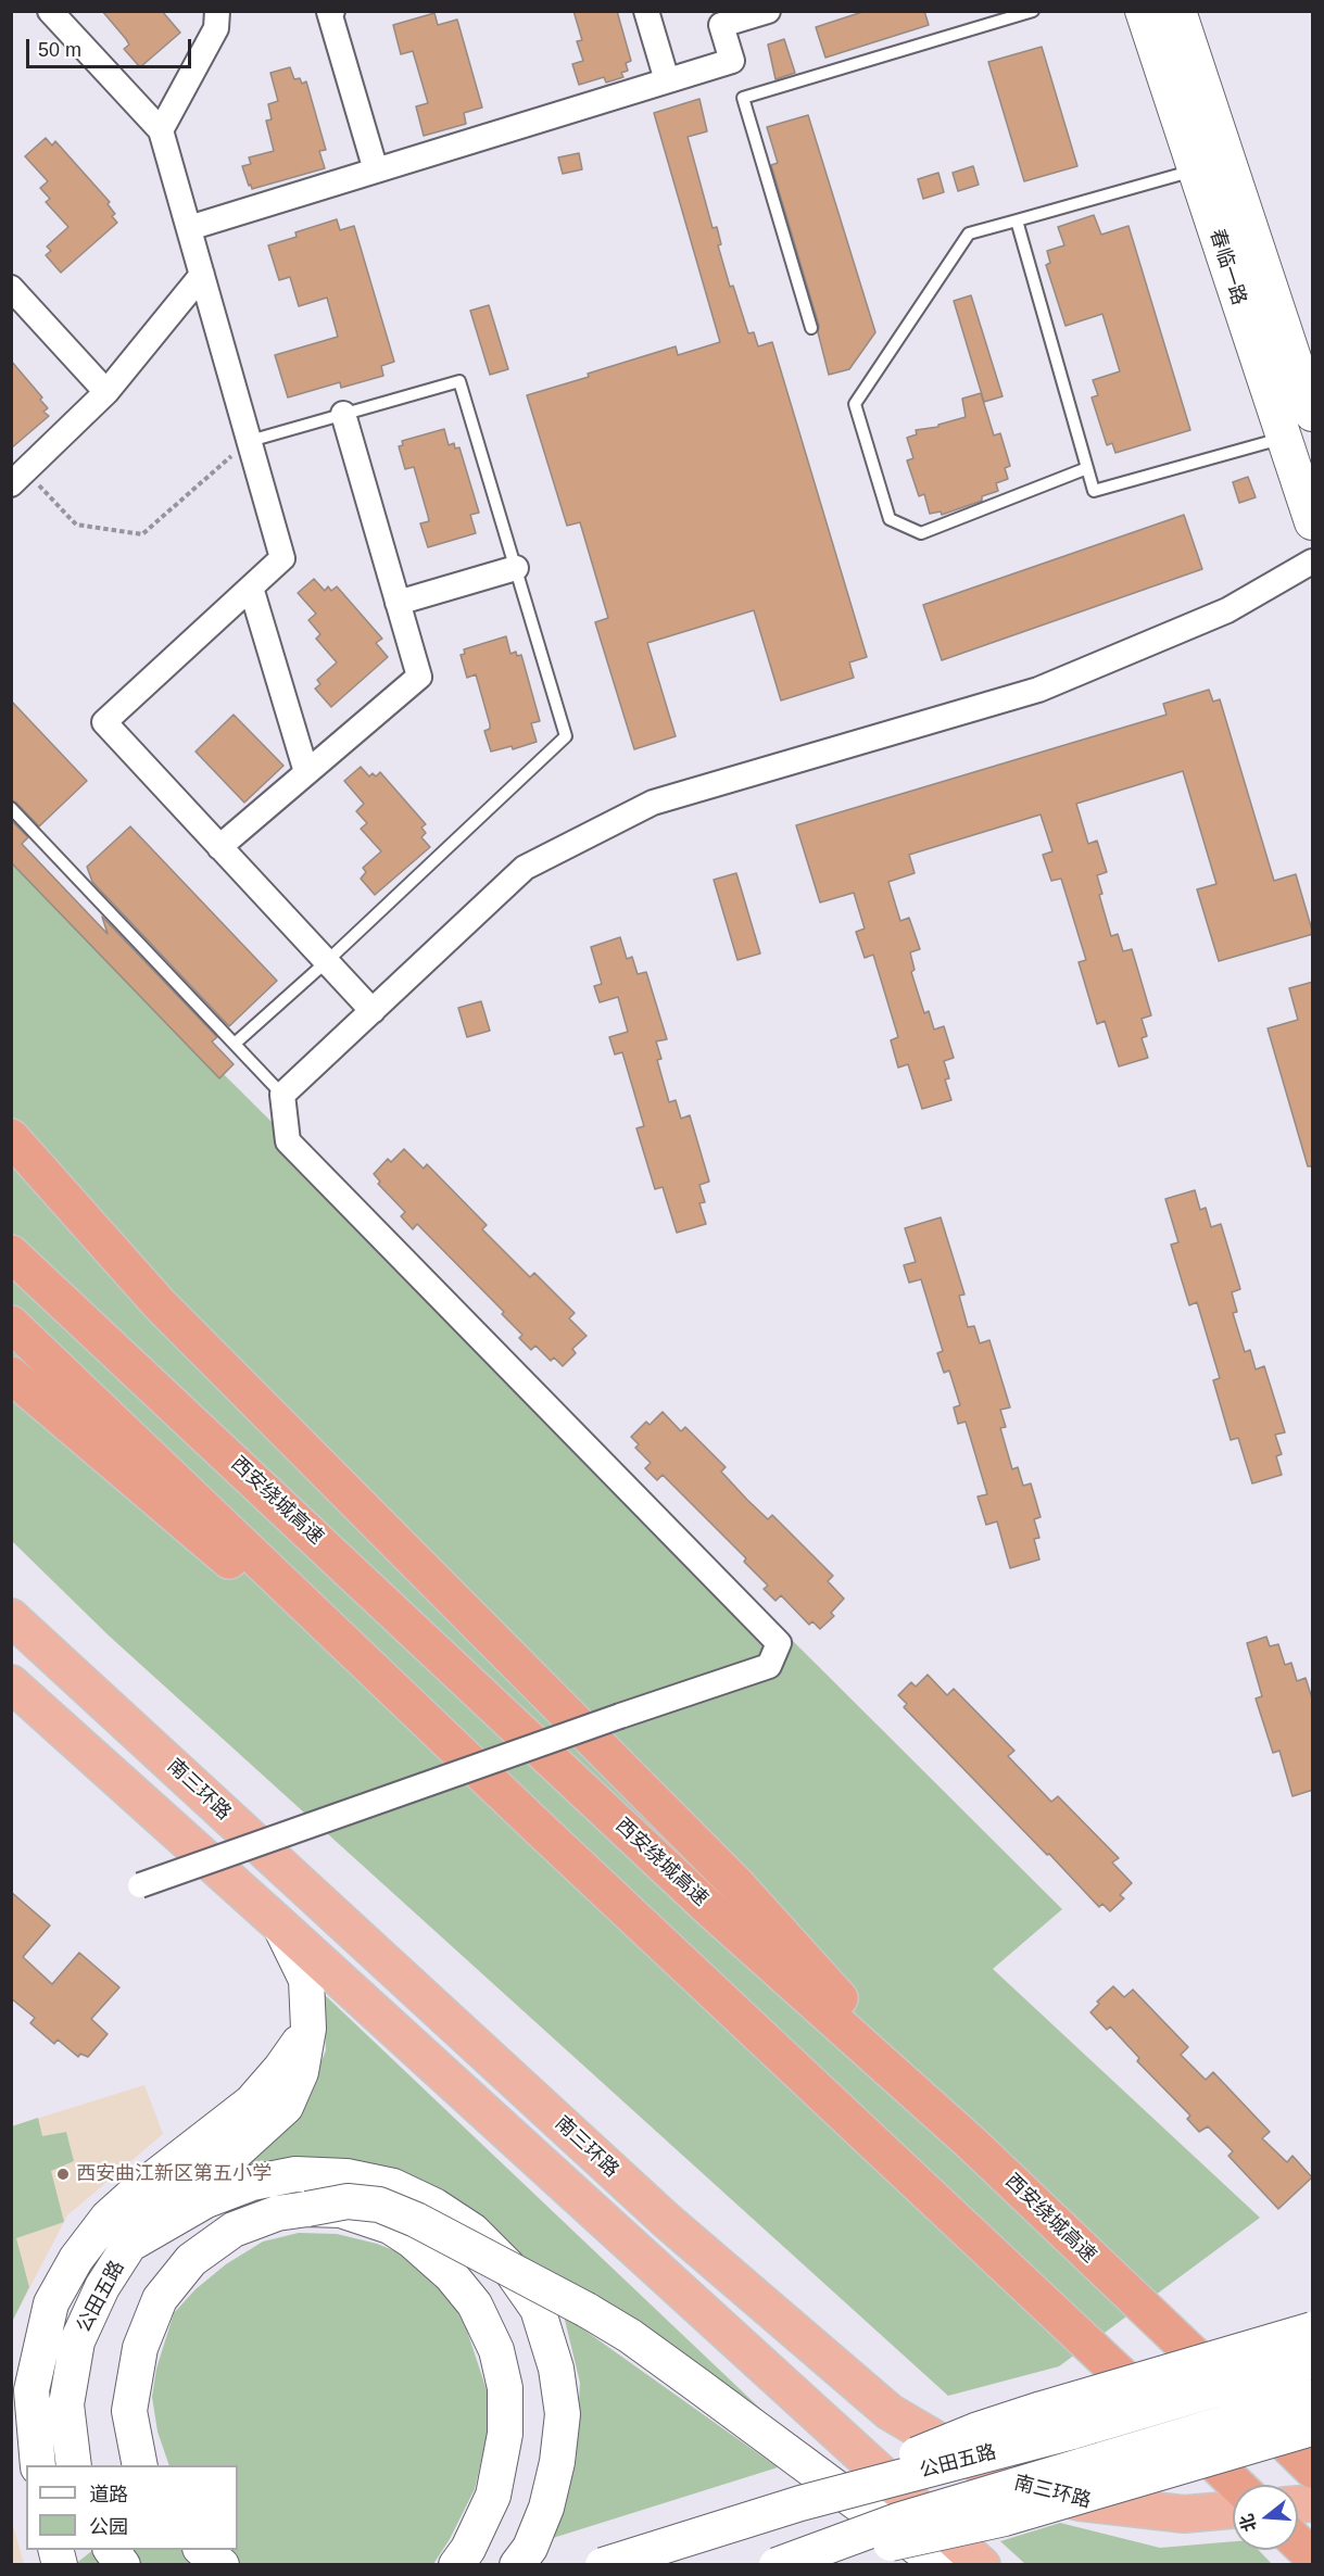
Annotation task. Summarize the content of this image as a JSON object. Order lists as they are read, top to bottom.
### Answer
{
  "streets": {
    "highway": ["西安绕城高速", "南三环路"],
    "main road": ["春临一路", "公田五路"]
  },
  "places": ["西安曲江新区第五小学"],
  "legend": ["道路", "公园"],
  "scale_bar": "50 m",
  "north": "left"
}
